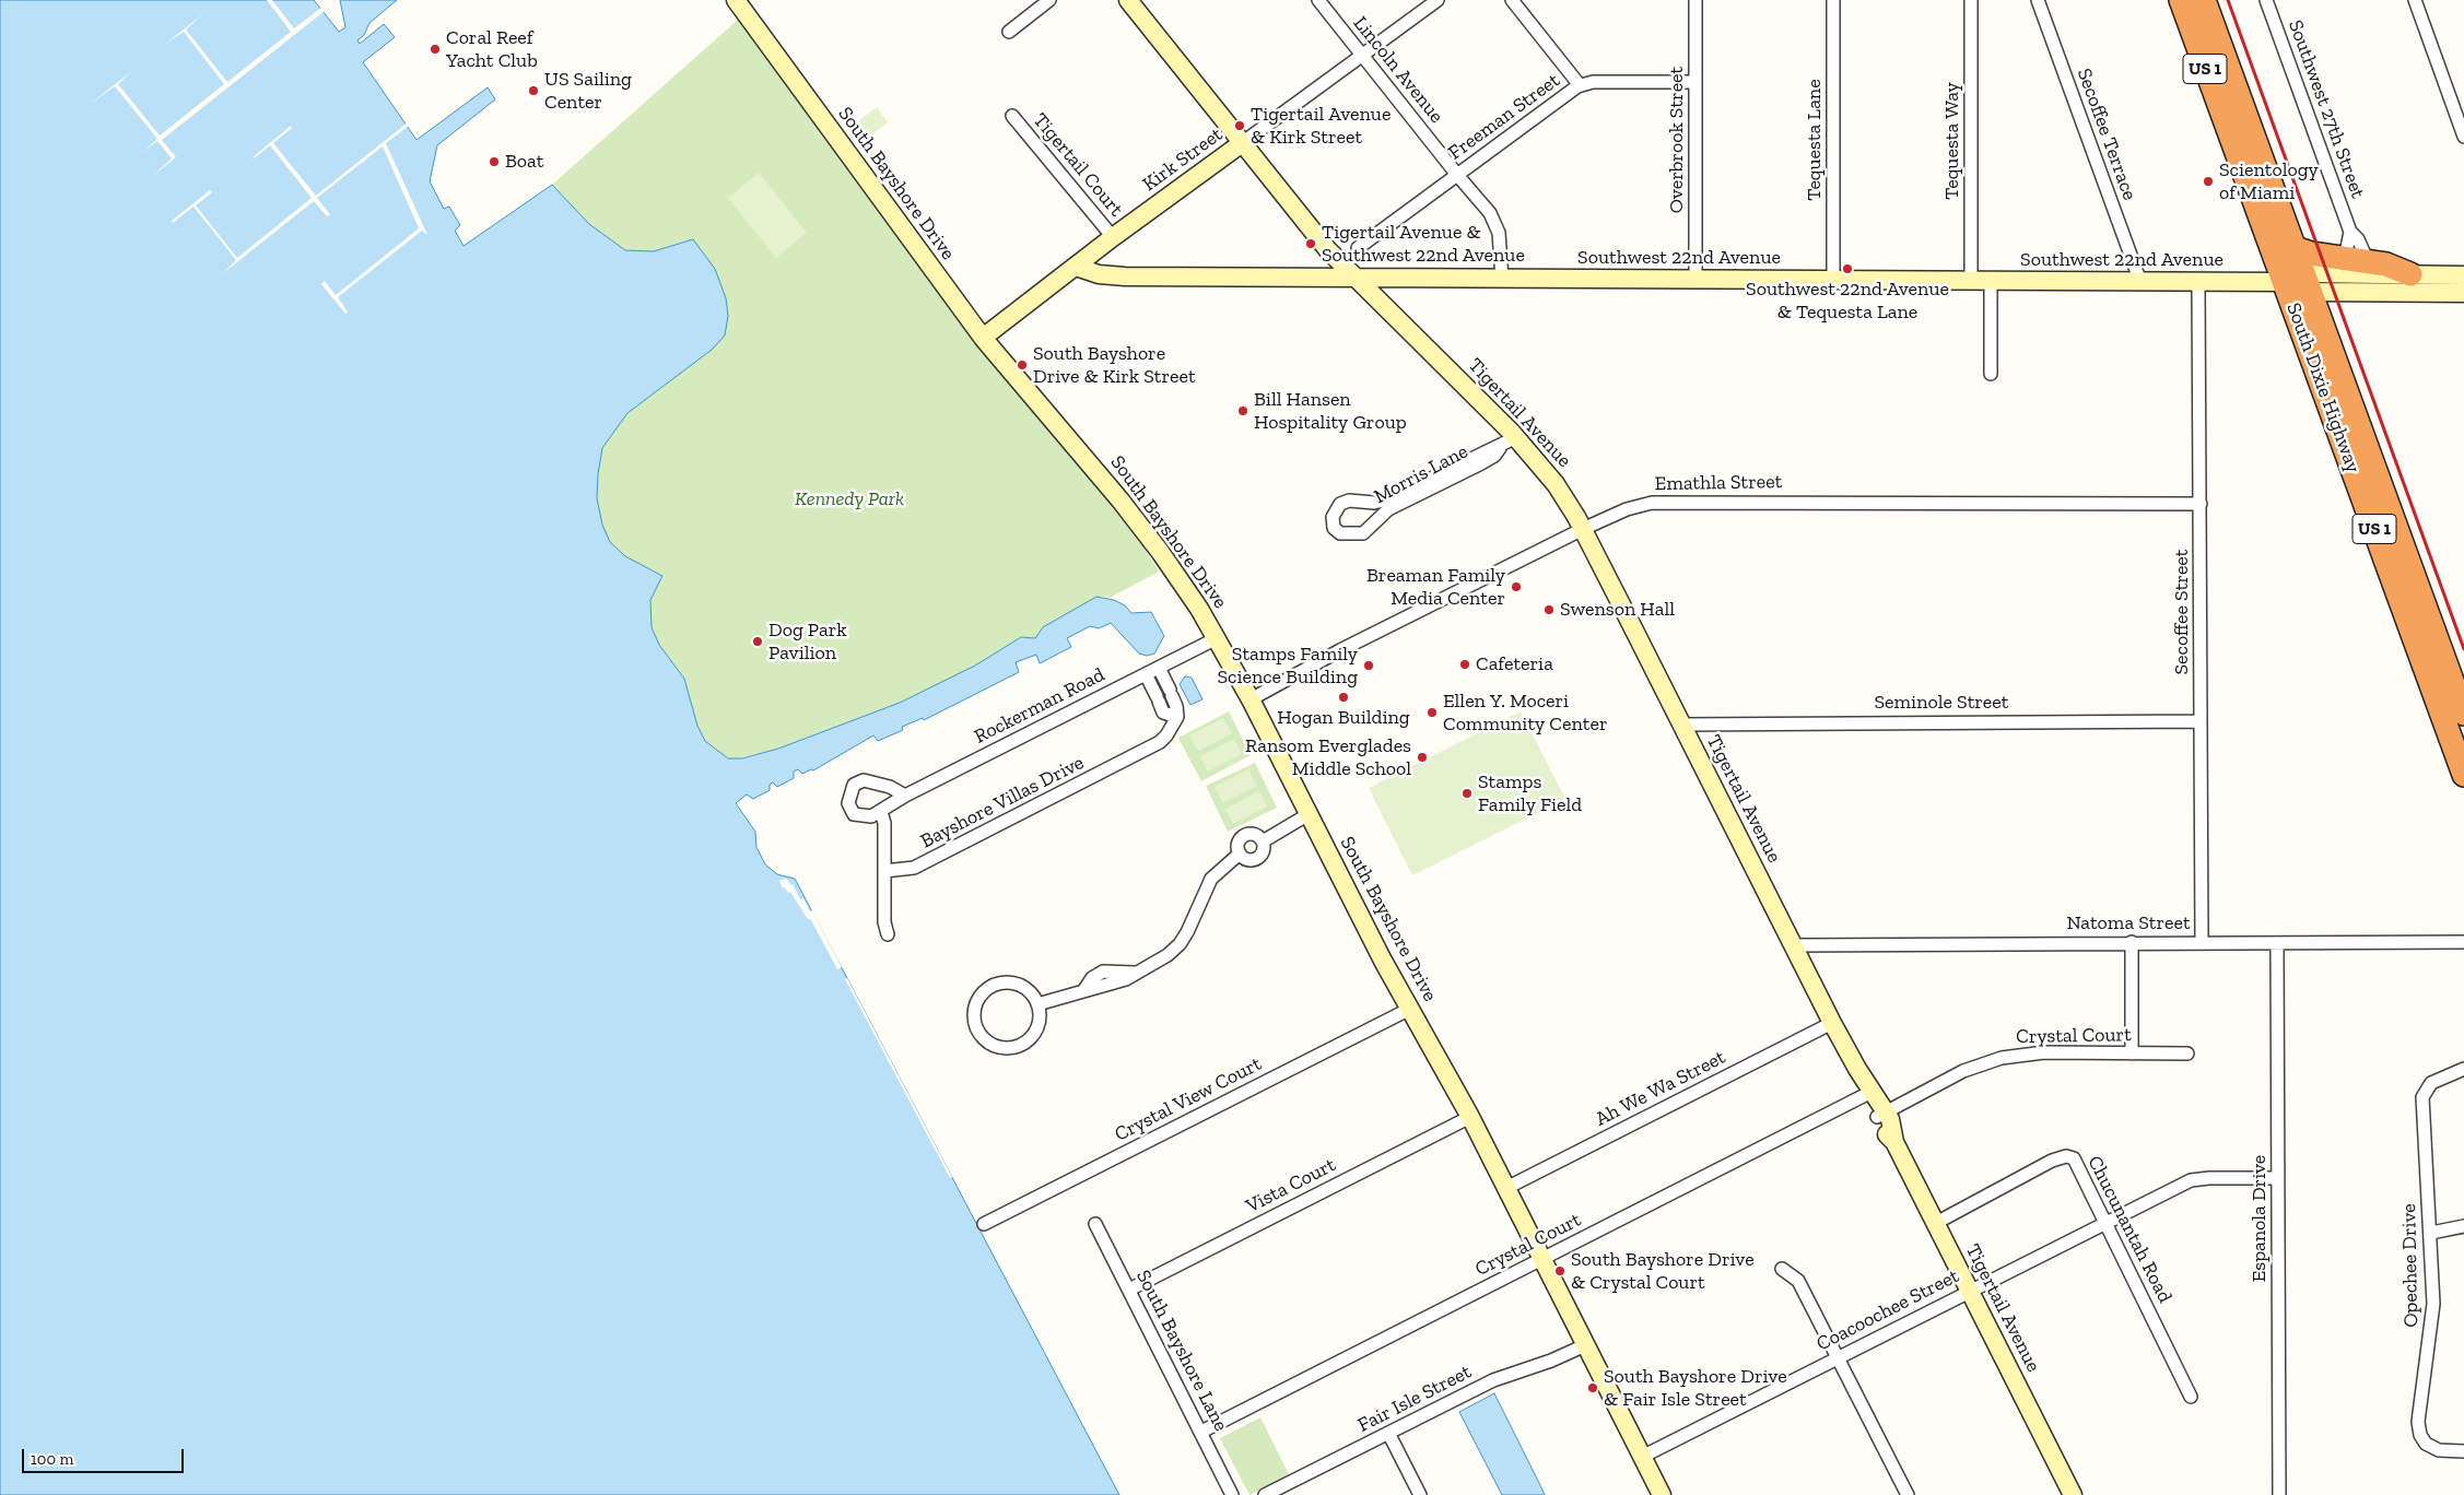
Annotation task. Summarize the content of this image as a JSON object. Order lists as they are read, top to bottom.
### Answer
{
  "streets": {
    "highway": ["US 1", "South Dixie Highway"],
    "street": [
      "Lincoln Avenue",
      "Southwest 27th Street",
      "Freeman Street",
      "Secoffee Terrace",
      "Overbrook Street",
      "Tequesta Lane",
      "Tequesta Way",
      "Kirk Street",
      "Tigertail Court",
      "South Bayshore Drive",
      "Southwest 22nd Avenue",
      "Tigertail Avenue",
      "Morris Lane",
      "Emathla Street",
      "Secoffee Street",
      "Seminole Street",
      "Rockerman Road",
      "Bayshore Villas Drive",
      "Natoma Street",
      "Crystal Court",
      "Ah We Wa Street",
      "Crystal View Court",
      "Vista Court",
      "Espanola Drive",
      "Chucunantah Road",
      "Opechee Drive",
      "Coacoochee Street",
      "South Bayshore Lane",
      "Fair Isle Street"
    ]
  },
  "crossings": [
    ["Lincoln Avenue", "Freeman Street"],
    ["Lincoln Avenue", "Kirk Street"],
    ["Lincoln Avenue", "Southwest 22nd Avenue"],
    ["Freeman Street", "Overbrook Street"],
    ["Secoffee Terrace", "Southwest 22nd Avenue"],
    ["Overbrook Street", "Southwest 22nd Avenue"],
    ["Tequesta Lane", "Southwest 22nd Avenue"],
    ["Tequesta Way", "Southwest 22nd Avenue"],
    ["Kirk Street", "Tigertail Court"],
    ["Kirk Street", "South Bayshore Drive"],
    ["Kirk Street", "Southwest 22nd Avenue"],
    ["Kirk Street", "Tigertail Avenue"],
    ["South Bayshore Drive", "Emathla Street"],
    ["South Bayshore Drive", "Rockerman Road"],
    ["South Bayshore Drive", "Crystal Court"],
    ["South Bayshore Drive", "Ah We Wa Street"],
    ["South Bayshore Drive", "Crystal View Court"],
    ["South Bayshore Drive", "Vista Court"],
    ["South Bayshore Drive", "Coacoochee Street"],
    ["South Bayshore Drive", "Fair Isle Street"],
    ["Southwest 22nd Avenue", "South Dixie Highway"],
    ["Southwest 22nd Avenue", "Tigertail Avenue"],
    ["Southwest 22nd Avenue", "Secoffee Street"],
    ["Tigertail Avenue", "Morris Lane"],
    ["Tigertail Avenue", "Emathla Street"],
    ["Tigertail Avenue", "Seminole Street"],
    ["Tigertail Avenue", "Natoma Street"],
    ["Tigertail Avenue", "Crystal Court"],
    ["Tigertail Avenue", "Ah We Wa Street"],
    ["Tigertail Avenue", "Chucunantah Road"],
    ["Tigertail Avenue", "Coacoochee Street"],
    ["Emathla Street", "Secoffee Street"],
    ["Secoffee Street", "Seminole Street"],
    ["Secoffee Street", "Natoma Street"],
    ["Natoma Street", "Espanola Drive"],
    ["Crystal Court", "South Bayshore Lane"],
    ["Vista Court", "South Bayshore Lane"],
    ["Espanola Drive", "Coacoochee Street"],
    ["Chucunantah Road", "Coacoochee Street"]
  ],
  "parks": ["Kennedy Park"],
  "places": [
    "Coral Reef Yacht Club",
    "US Sailing Center",
    "Tigertail Avenue & Kirk Street",
    "Boat",
    "Scientology of Miami",
    "Tigertail Avenue & Southwest 22nd Avenue",
    "Southwest 22nd Avenue & Tequesta Lane",
    "South Bayshore Drive & Kirk Street",
    "Bill Hansen Hospitality Group",
    "Breaman Family Media Center",
    "Swenson Hall",
    "Dog Park Pavilion",
    "Cafeteria",
    "Stamps Family Science Building",
    "Hogan Building",
    "Ellen Y. Moceri Community Center",
    "Ransom Everglades Middle School",
    "Stamps Family Field",
    "South Bayshore Drive & Crystal Court",
    "South Bayshore Drive & Fair Isle Street"
  ],
  "scale_bar": "100 m"
}
